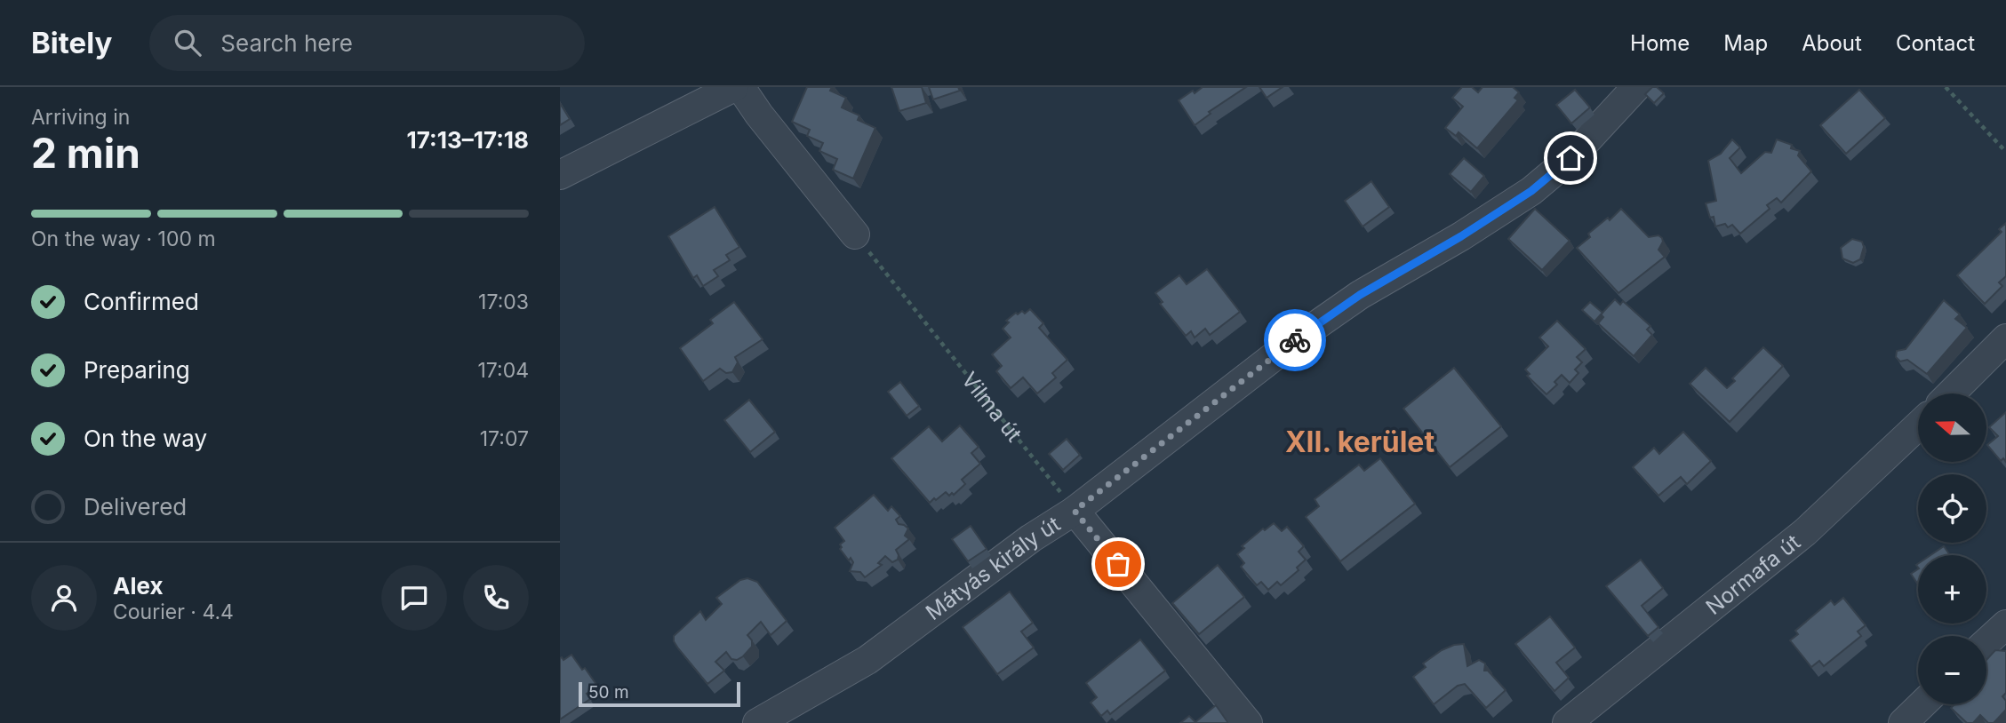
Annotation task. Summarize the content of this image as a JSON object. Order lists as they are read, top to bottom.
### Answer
{
  "streets": {
    "street": ["Mátyás király út", "Normafa út"],
    "path": ["Vilma út"]
  },
  "crossings": [
    ["Vilma út", "Mátyás király út"]
  ],
  "districts": ["XII. kerület"],
  "scale_bar": "50 m",
  "north": "left",
  "page": {
    "header": "Bitely",
    "search": "Search here",
    "nav": [
      "Home",
      "Map",
      "About",
      "Contact"
    ],
    "heading": ["2 min", "Arriving in", "17:13–17:18"],
    "panel": ["Alex", "Courier · 4.4"],
    "bar": "On the way · 100 m",
    "list": [
      ["Confirmed", "17:03"],
      ["Preparing", "17:04"],
      ["On the way", "17:07"],
      "Delivered"
    ],
    "map_buttons": ["+", "−"],
    "scale": "50 m"
  }
}
